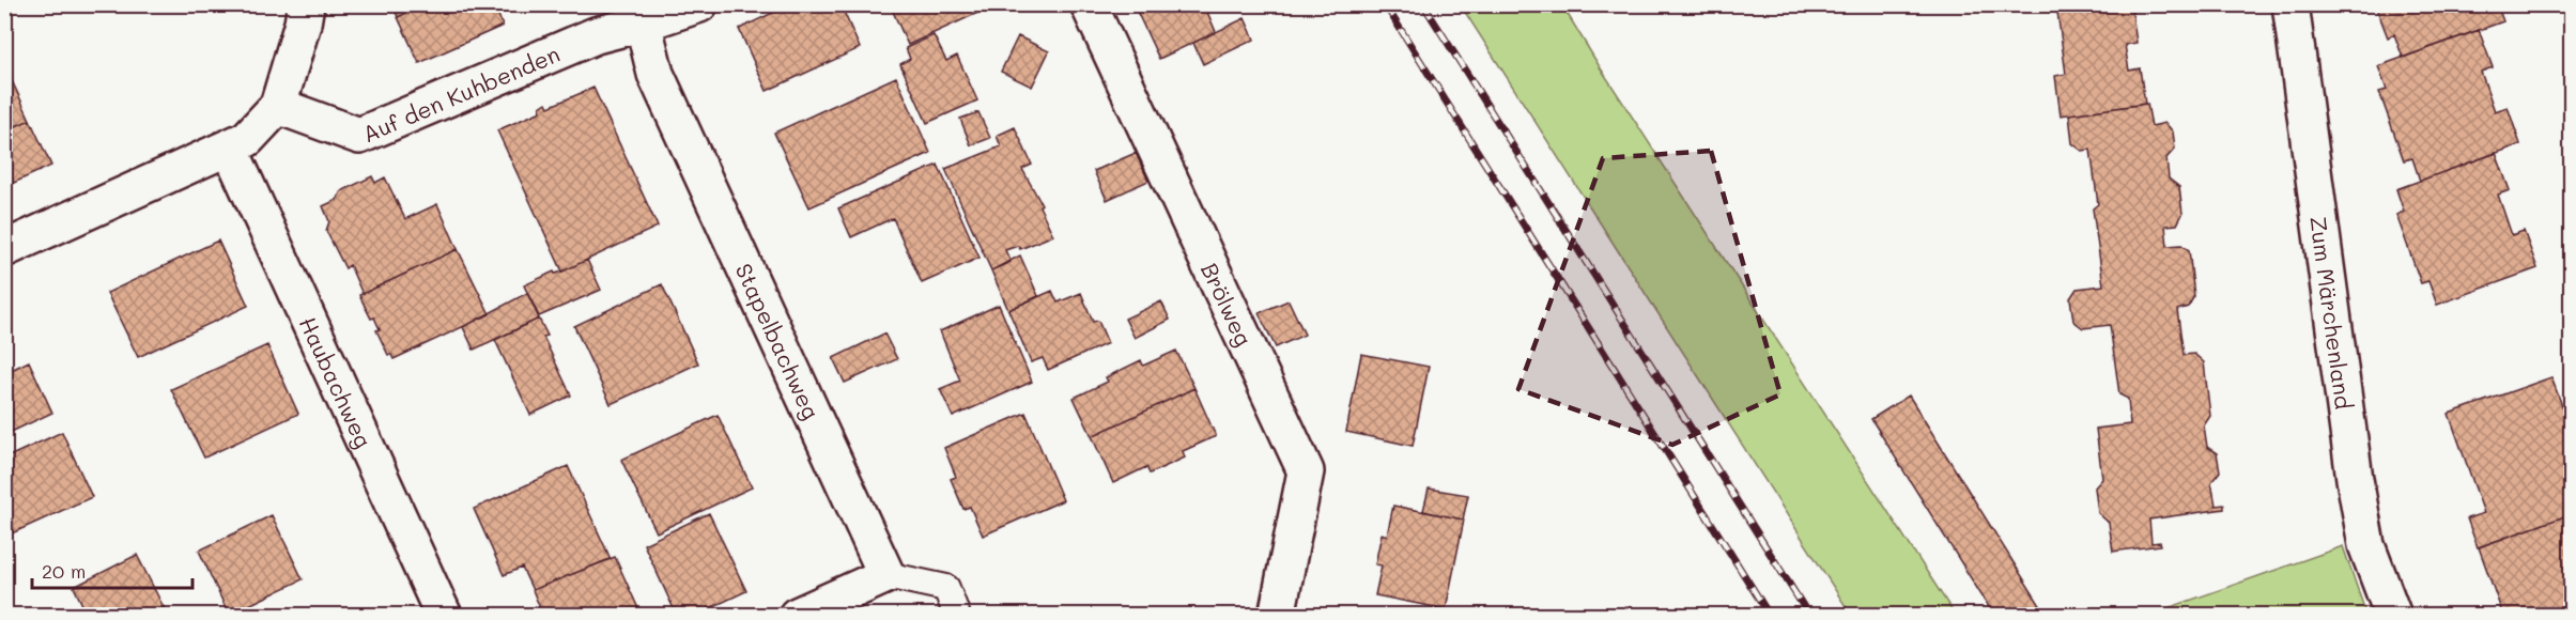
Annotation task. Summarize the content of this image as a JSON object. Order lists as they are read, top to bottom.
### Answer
{
  "streets": {
    "street": [
      "Auf den Kuhbenden",
      "Brölweg",
      "Zum Märchenland",
      "Stapelbachweg",
      "Haubachweg"
    ]
  },
  "crossings": [
    ["Auf den Kuhbenden", "Stapelbachweg"]
  ],
  "scale_bar": "20 m"
}
